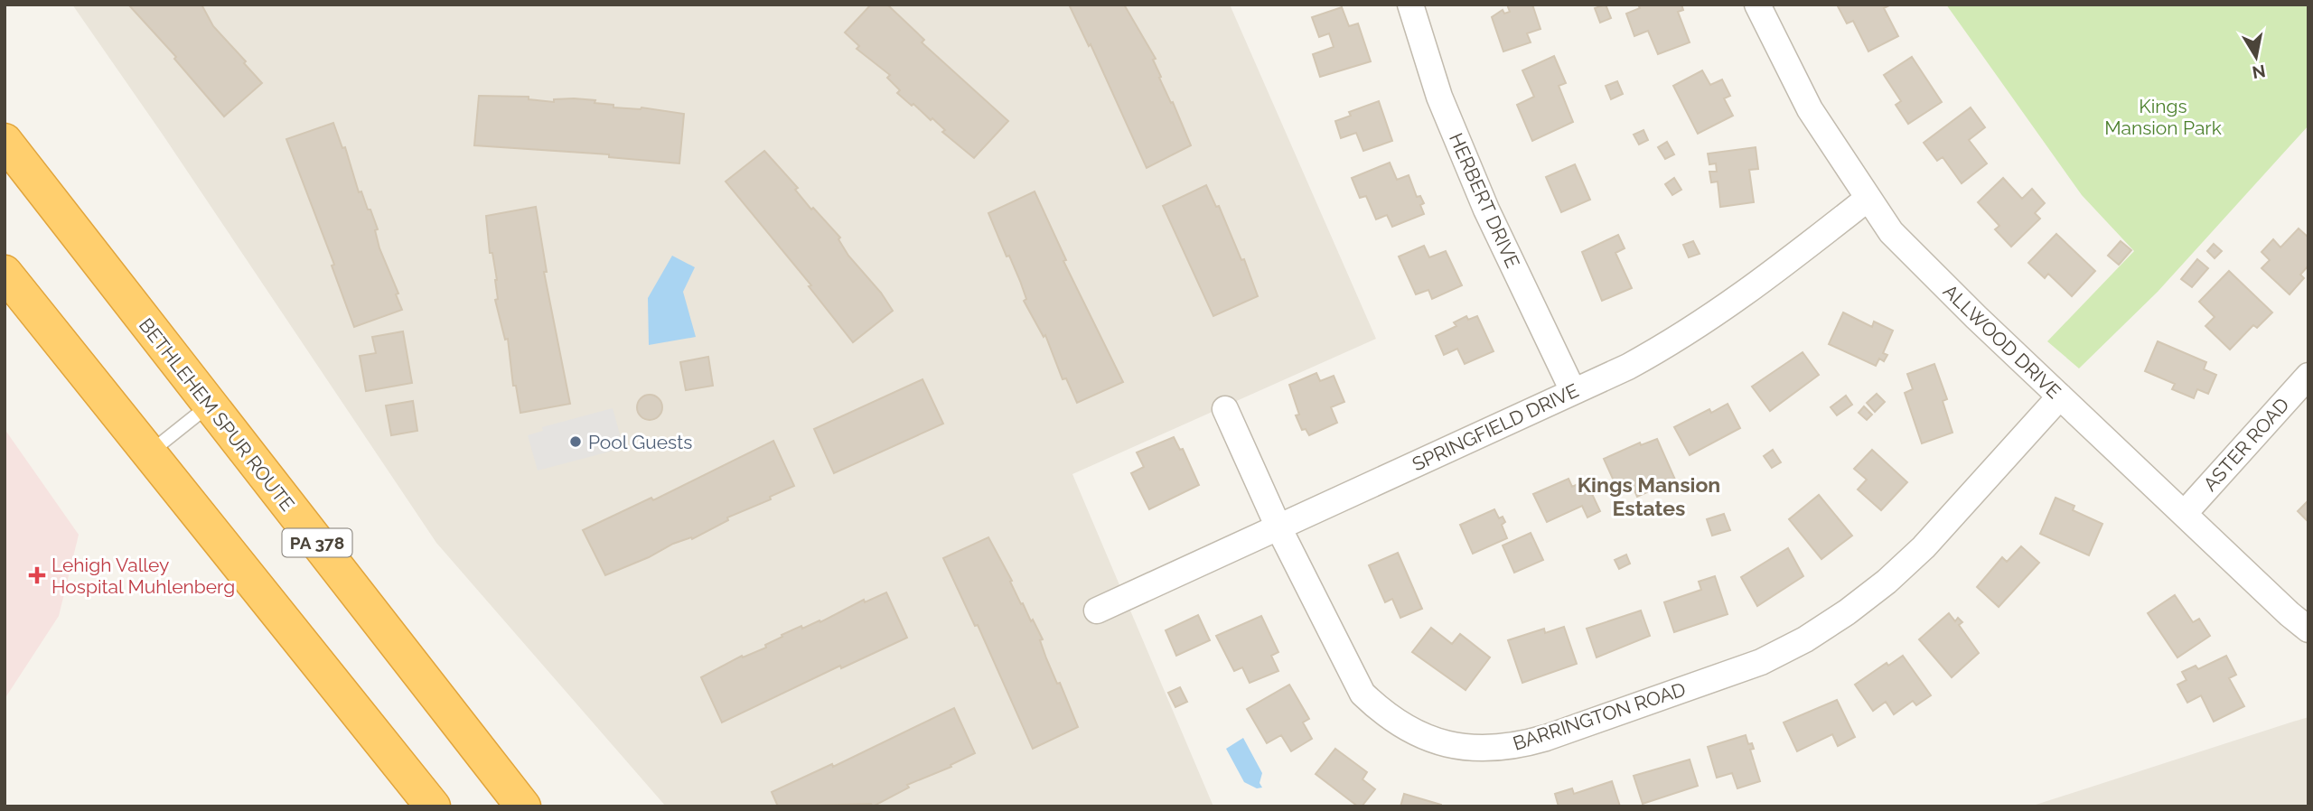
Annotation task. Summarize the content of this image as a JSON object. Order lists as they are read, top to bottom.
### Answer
{
  "streets": {
    "highway": ["BETHLEHEM SPUR ROUTE", "PA 378"],
    "street": [
      "HERBERT DRIVE",
      "ALLWOOD DRIVE",
      "SPRINGFIELD DRIVE",
      "ASTER ROAD",
      "BARRINGTON ROAD"
    ]
  },
  "crossings": [
    ["HERBERT DRIVE", "SPRINGFIELD DRIVE"],
    ["ALLWOOD DRIVE", "SPRINGFIELD DRIVE"],
    ["ALLWOOD DRIVE", "ASTER ROAD"],
    ["ALLWOOD DRIVE", "BARRINGTON ROAD"],
    ["SPRINGFIELD DRIVE", "BARRINGTON ROAD"]
  ],
  "districts": ["Kings Mansion Estates"],
  "parks": ["Kings Mansion Park"],
  "places": {
    "other": ["Pool Guests"],
    "health": ["Lehigh Valley Hospital Muhlenberg"]
  },
  "north": "bottom"
}
